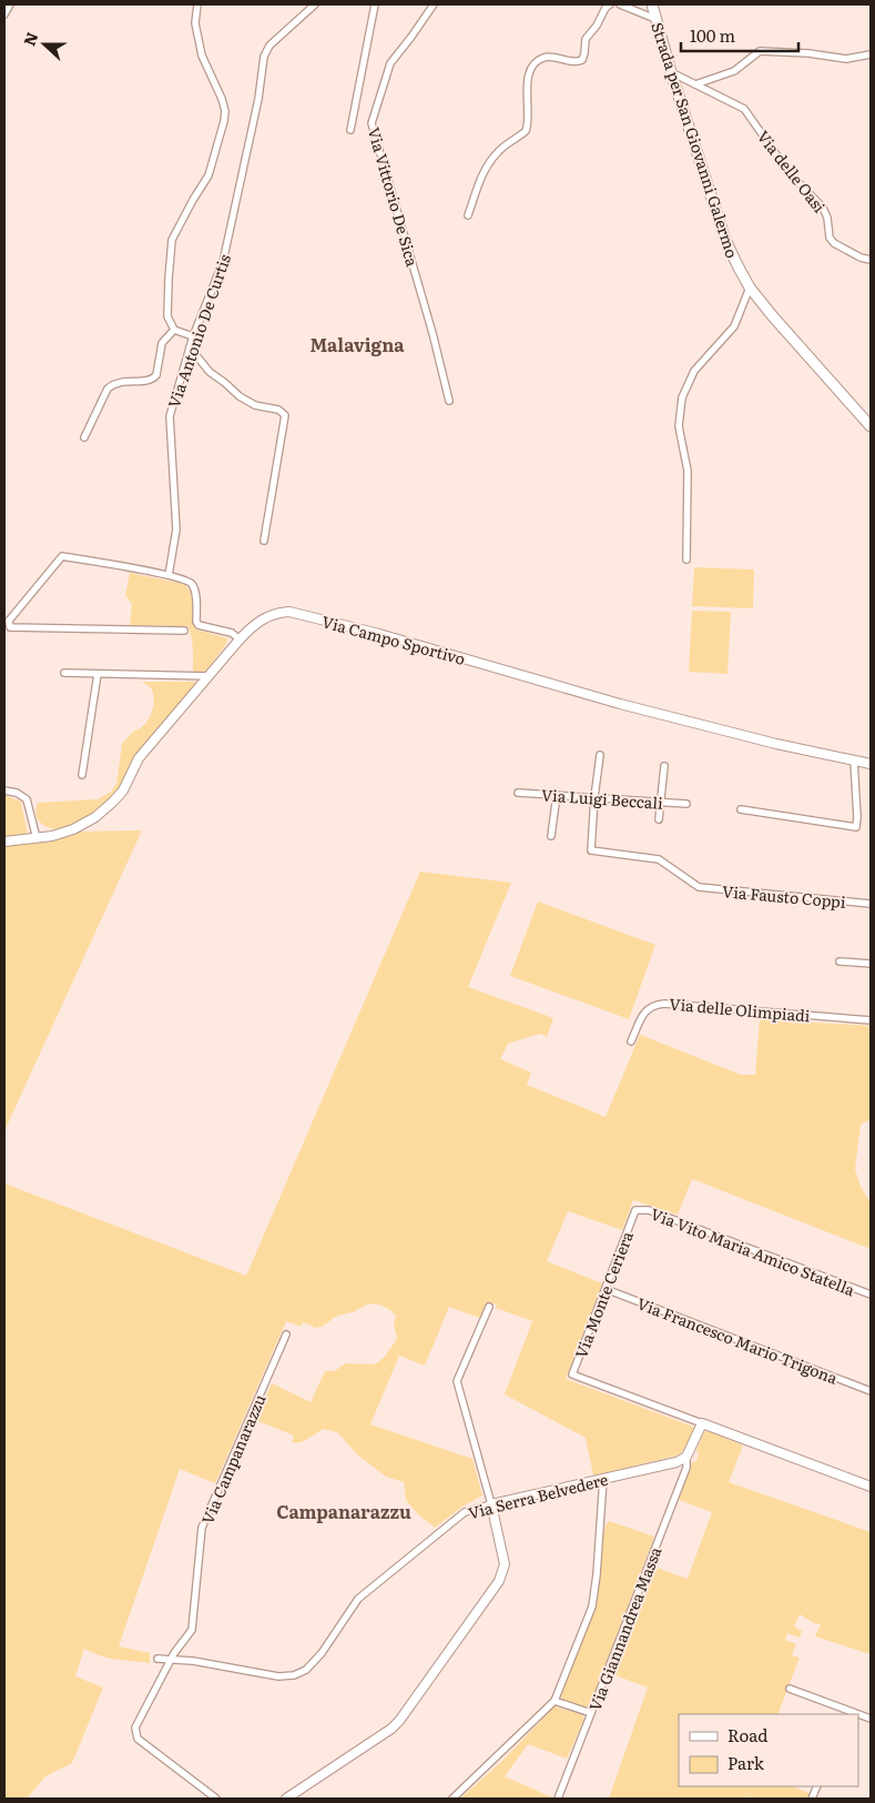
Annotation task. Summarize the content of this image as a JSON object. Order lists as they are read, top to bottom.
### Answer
{
  "streets": {
    "main road": ["Strada per San Giovanni Galermo"],
    "street": [
      "Via delle Oasi",
      "Via Vittorio De Sica",
      "Via Antonio De Curtis",
      "Via Campo Sportivo",
      "Via Luigi Beccali",
      "Via Fausto Coppi",
      "Via delle Olimpiadi",
      "Via Vito Maria Amico Statella",
      "Via Monte Ceriera",
      "Via Francesco Mario Trigona",
      "Via Campanarazzu",
      "Via Serra Belvedere",
      "Via Giannandrea Massa"
    ]
  },
  "crossings": [
    ["Strada per San Giovanni Galermo", "Via delle Oasi"],
    ["Via Luigi Beccali", "Via Fausto Coppi"],
    ["Via Vito Maria Amico Statella", "Via Monte Ceriera"],
    ["Via Monte Ceriera", "Via Francesco Mario Trigona"],
    ["Via Campanarazzu", "Via Serra Belvedere"],
    ["Via Serra Belvedere", "Via Giannandrea Massa"]
  ],
  "districts": ["Malavigna", "Campanarazzu"],
  "legend": ["Road", "Park"],
  "scale_bar": "100 m",
  "north": "left"
}
